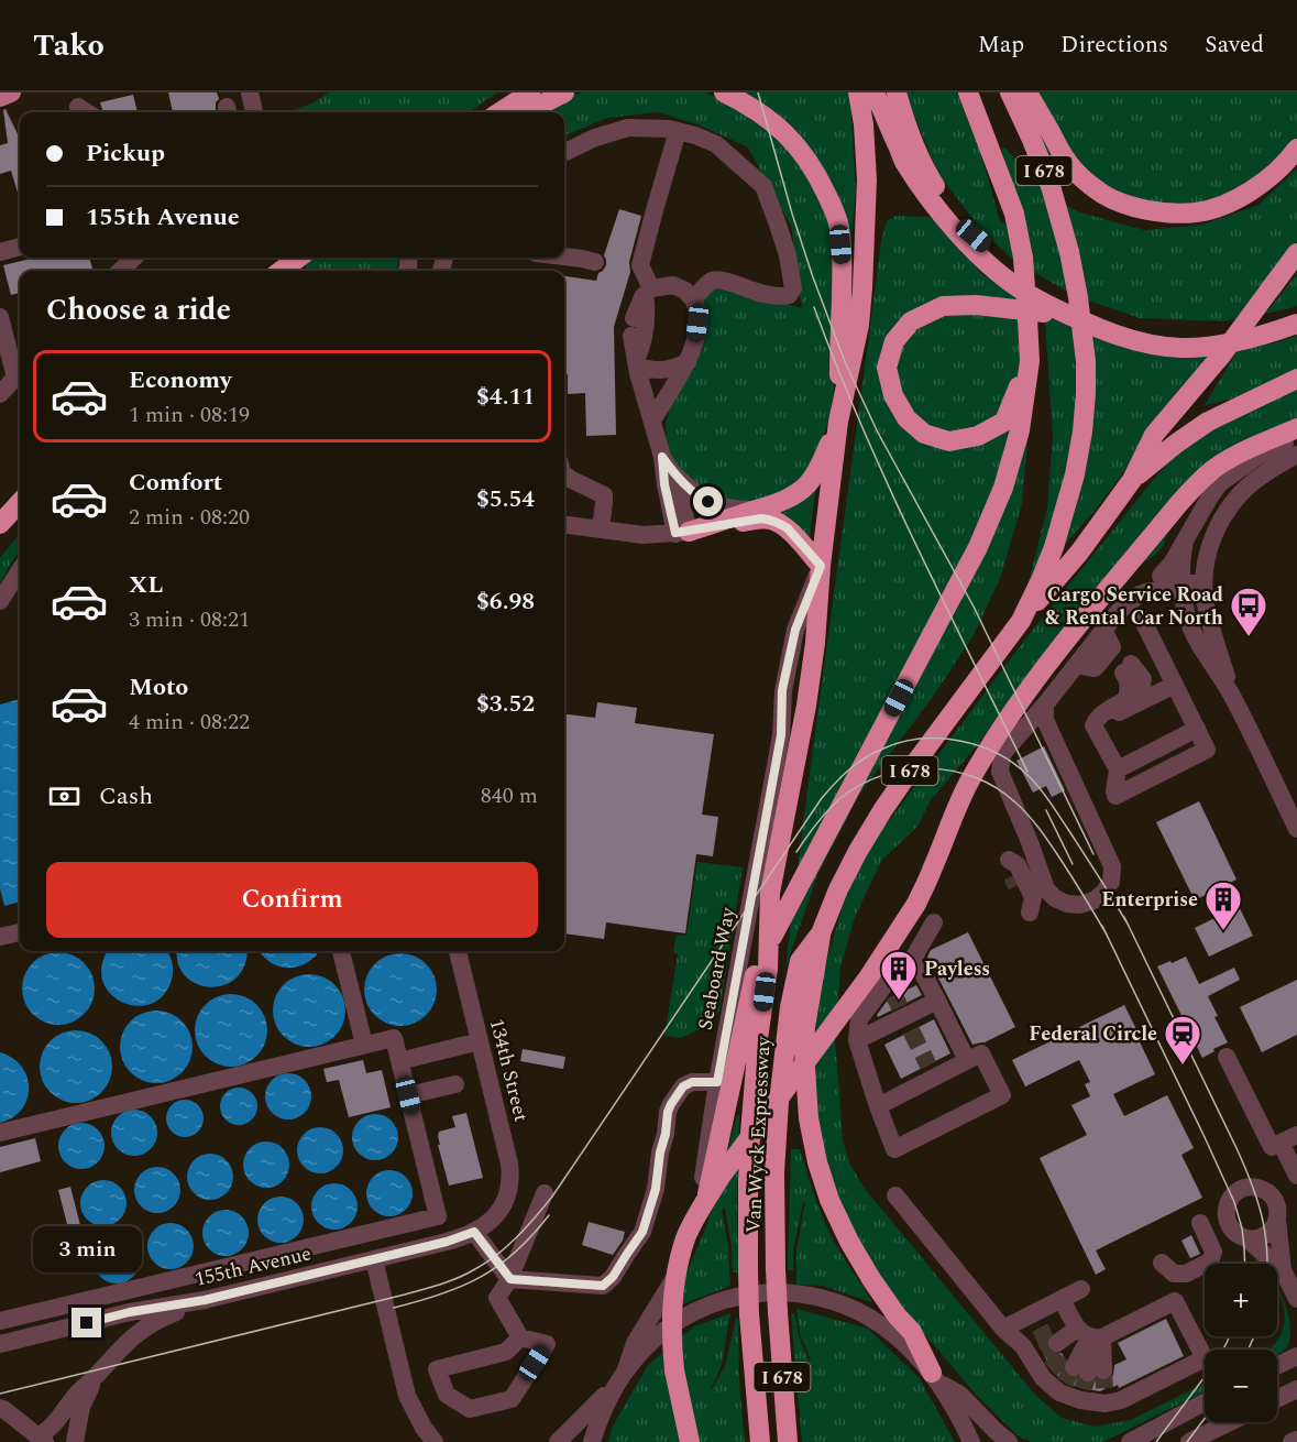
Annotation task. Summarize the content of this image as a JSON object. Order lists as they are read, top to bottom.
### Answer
{
  "streets": {
    "highway": ["I 678", "Van Wyck Expressway"],
    "street": ["Seaboard Way", "134th Street", "155th Avenue"]
  },
  "crossings": [
    ["Seaboard Way", "Van Wyck Expressway"],
    ["134th Street", "155th Avenue"]
  ],
  "places": {
    "bus stop": ["Cargo Service Road & Rental Car North"],
    "building": ["Enterprise", "Payless"],
    "station": ["Federal Circle"]
  },
  "page": {
    "header": "Tako",
    "nav": ["Map", "Directions", "Saved"],
    "banner": ["Pickup", "155th Avenue"],
    "heading": "Choose a ride",
    "list": [
      {
        "name": "Economy",
        "note": "1 min · 08:19",
        "value": "$4.11"
      },
      {
        "name": "Comfort",
        "note": "2 min · 08:20",
        "value": "$5.54"
      },
      {
        "name": "XL",
        "note": "3 min · 08:21",
        "value": "$6.98"
      },
      {
        "name": "Moto",
        "note": "4 min · 08:22",
        "value": "$3.52"
      }
    ],
    "pay": ["Cash", "840 m"],
    "buttons": "Confirm",
    "bubble": "3 min",
    "map_buttons": ["+", "−"]
  }
}
